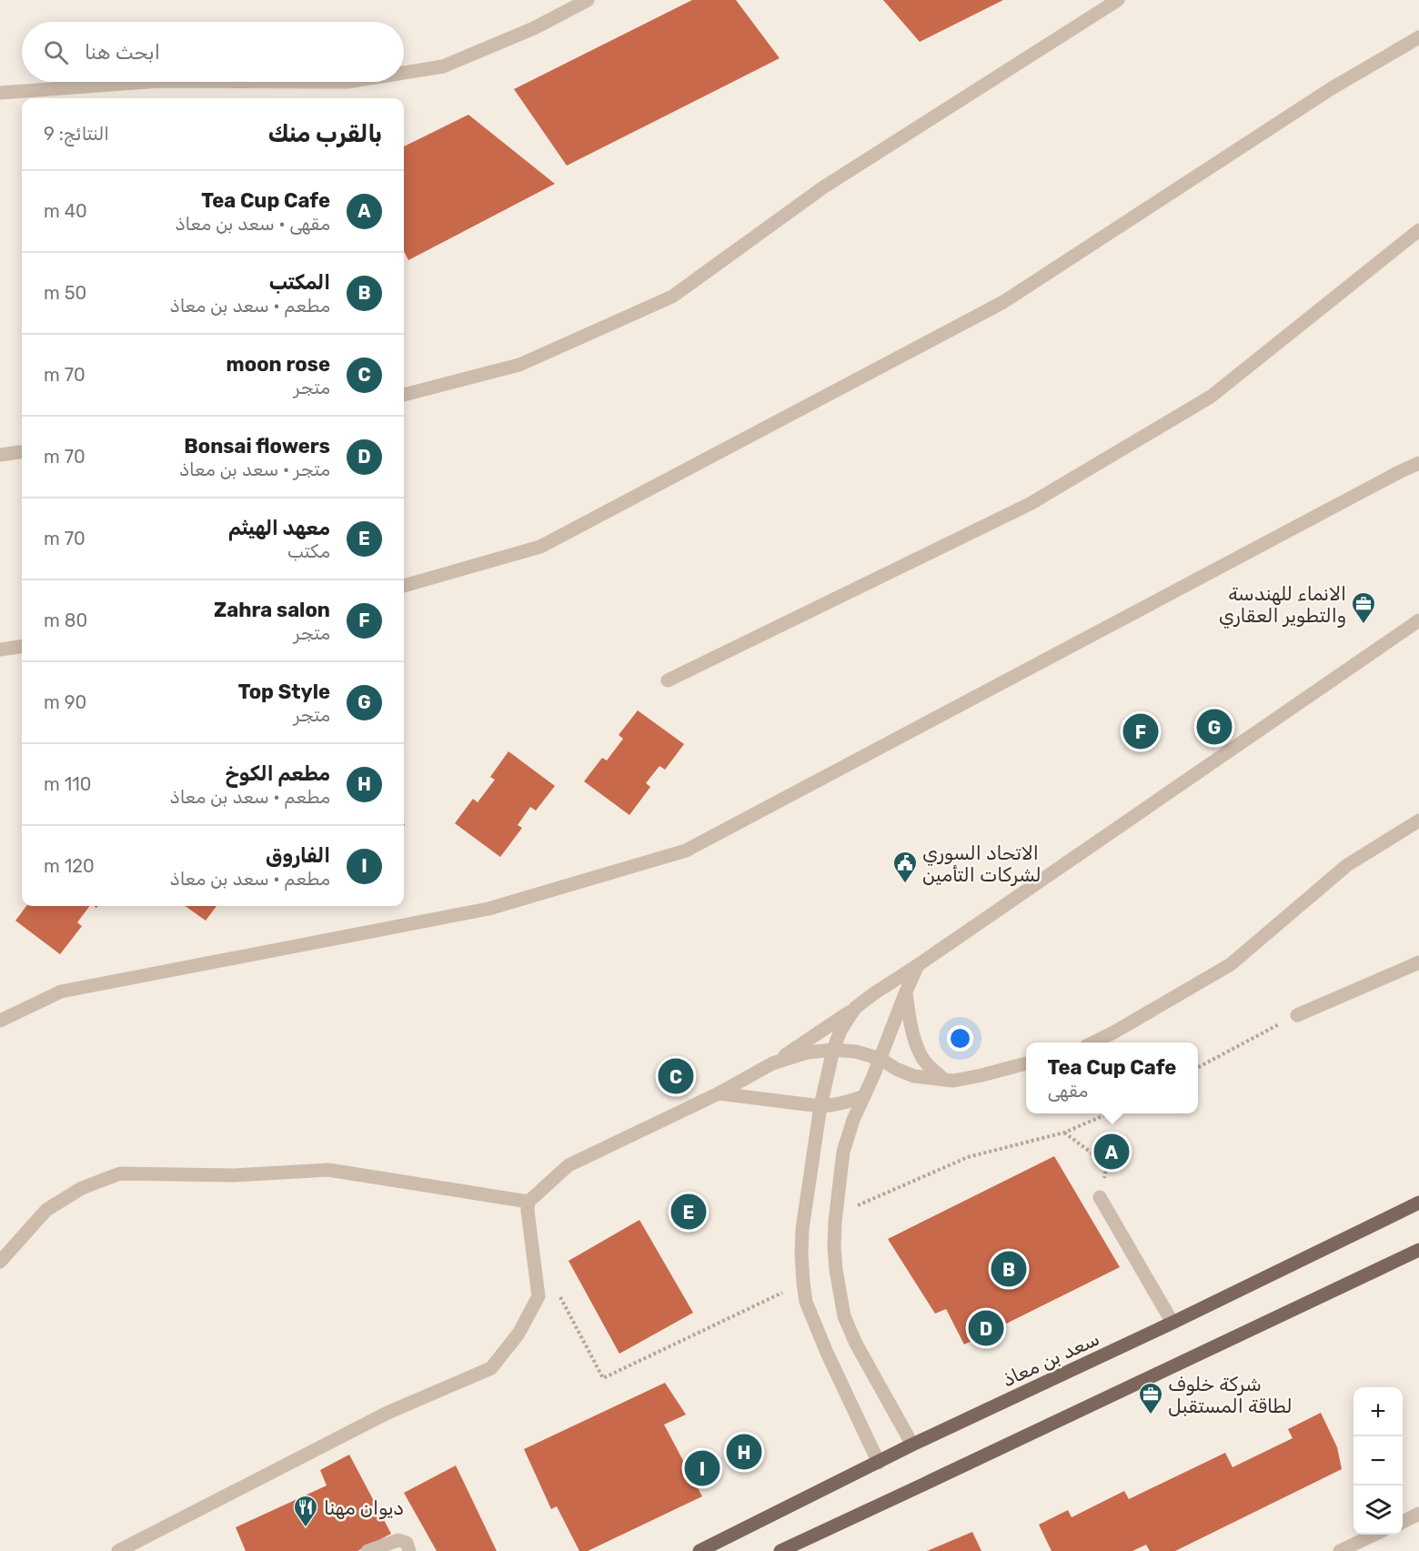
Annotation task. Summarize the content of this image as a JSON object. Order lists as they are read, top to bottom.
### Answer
{
  "streets": {
    "main road": ["سعد بن معاذ"]
  },
  "places": {
    "office": ["الانماء للهندسة والتطوير العقاري", "شركة خلوف لطاقة المستقبل"],
    "public building": ["الاتحاد السوري لشركات التأمين"],
    "restaurant": ["ديوان مهنا"]
  },
  "page": {
    "search": "ابحث هنا",
    "heading": ["بالقرب منك", "النتائج: 9"],
    "list": [
      {
        "mark": "A",
        "name": "Tea Cup Cafe",
        "note": "مقهى · سعد بن معاذ",
        "value": "40 m"
      },
      {
        "mark": "B",
        "name": "المكتب",
        "note": "مطعم · سعد بن معاذ",
        "value": "50 m"
      },
      {
        "mark": "C",
        "name": "moon rose",
        "note": "متجر",
        "value": "70 m"
      },
      {
        "mark": "D",
        "name": "Bonsai flowers",
        "note": "متجر · سعد بن معاذ",
        "value": "70 m"
      },
      {
        "mark": "E",
        "name": "معهد الهيثم",
        "note": "مكتب",
        "value": "70 m"
      },
      {
        "mark": "F",
        "name": "Zahra salon",
        "note": "متجر",
        "value": "80 m"
      },
      {
        "mark": "G",
        "name": "Top Style",
        "note": "متجر",
        "value": "90 m"
      },
      {
        "mark": "H",
        "name": "مطعم الكوخ",
        "note": "مطعم · سعد بن معاذ",
        "value": "110 m"
      },
      {
        "mark": "I",
        "name": "الفاروق",
        "note": "مطعم · سعد بن معاذ",
        "value": "120 m"
      }
    ],
    "pins": [
      "G",
      "F",
      "C",
      "A",
      "E",
      "B",
      "D",
      "H",
      "I"
    ],
    "popup": ["Tea Cup Cafe", "مقهى"],
    "map_buttons": ["+", "−"]
  }
}
